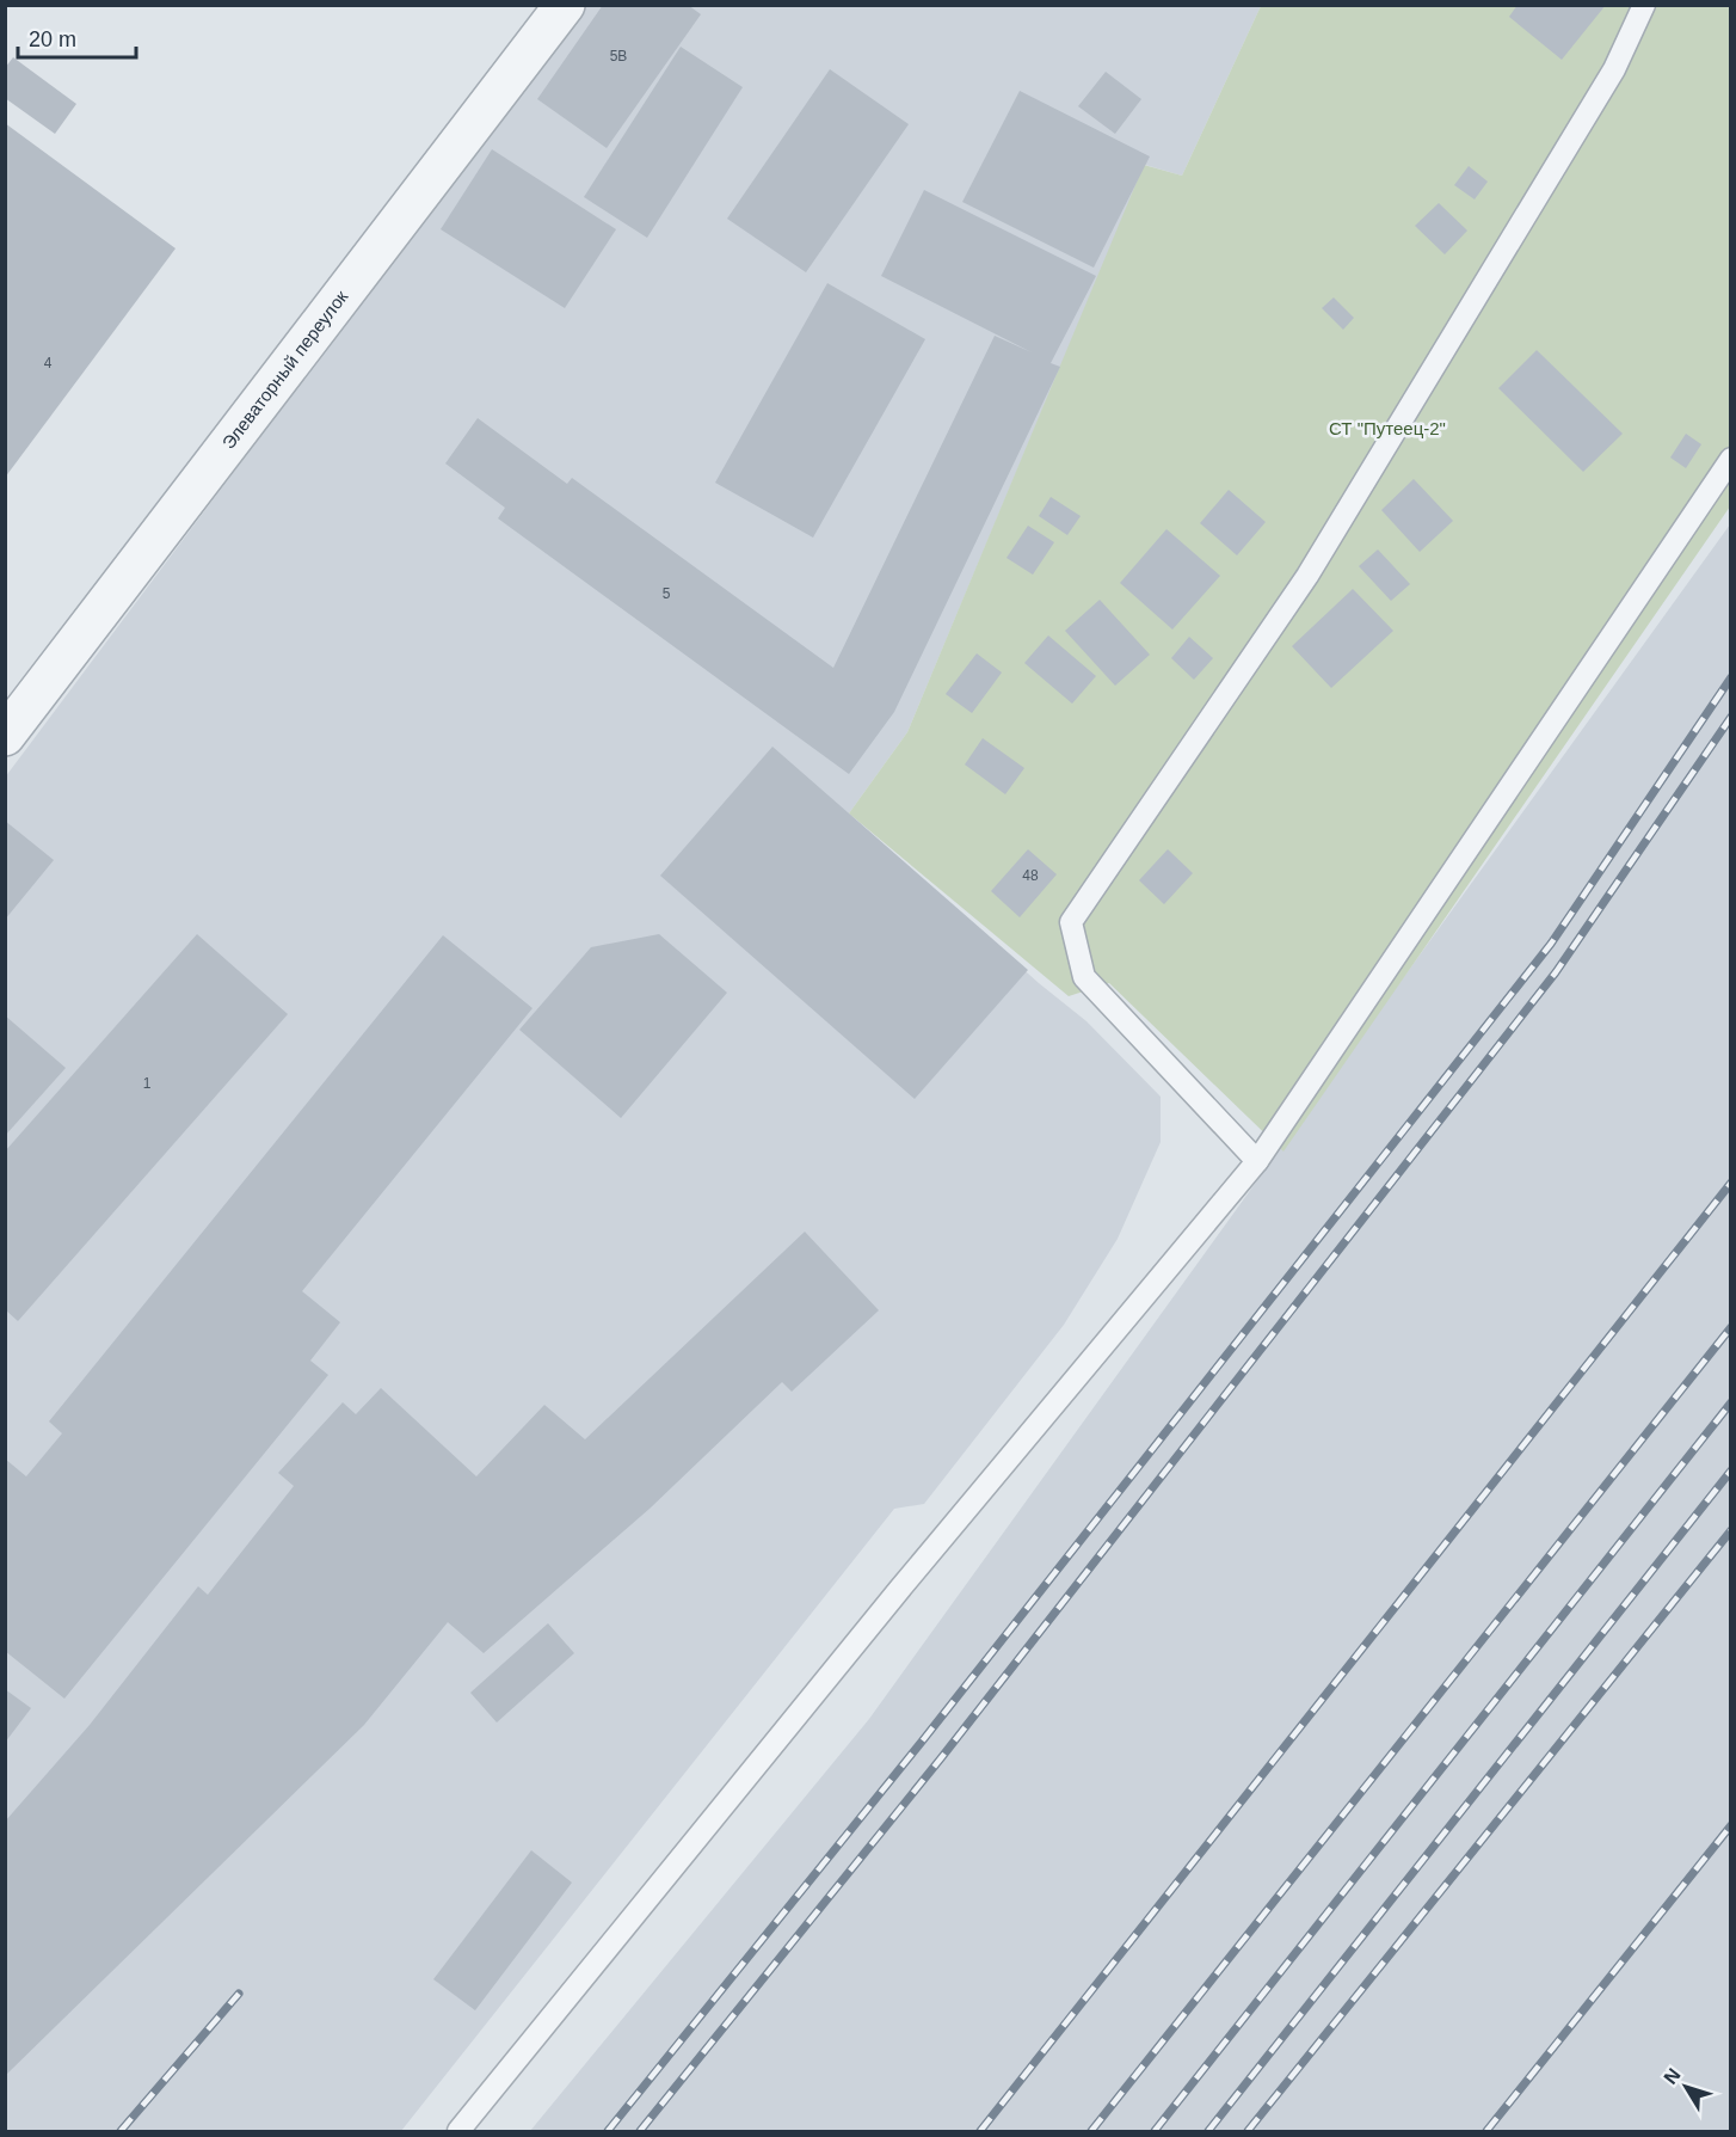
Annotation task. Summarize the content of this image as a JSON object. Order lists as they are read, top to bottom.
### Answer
{
  "streets": {
    "street": ["Элеваторный переулок"]
  },
  "parks": ["СТ \"Путеец-2\""],
  "house_numbers": [
    "5В",
    "4",
    "5",
    "48",
    "1"
  ],
  "scale_bar": "20 m",
  "north": "top left"
}
